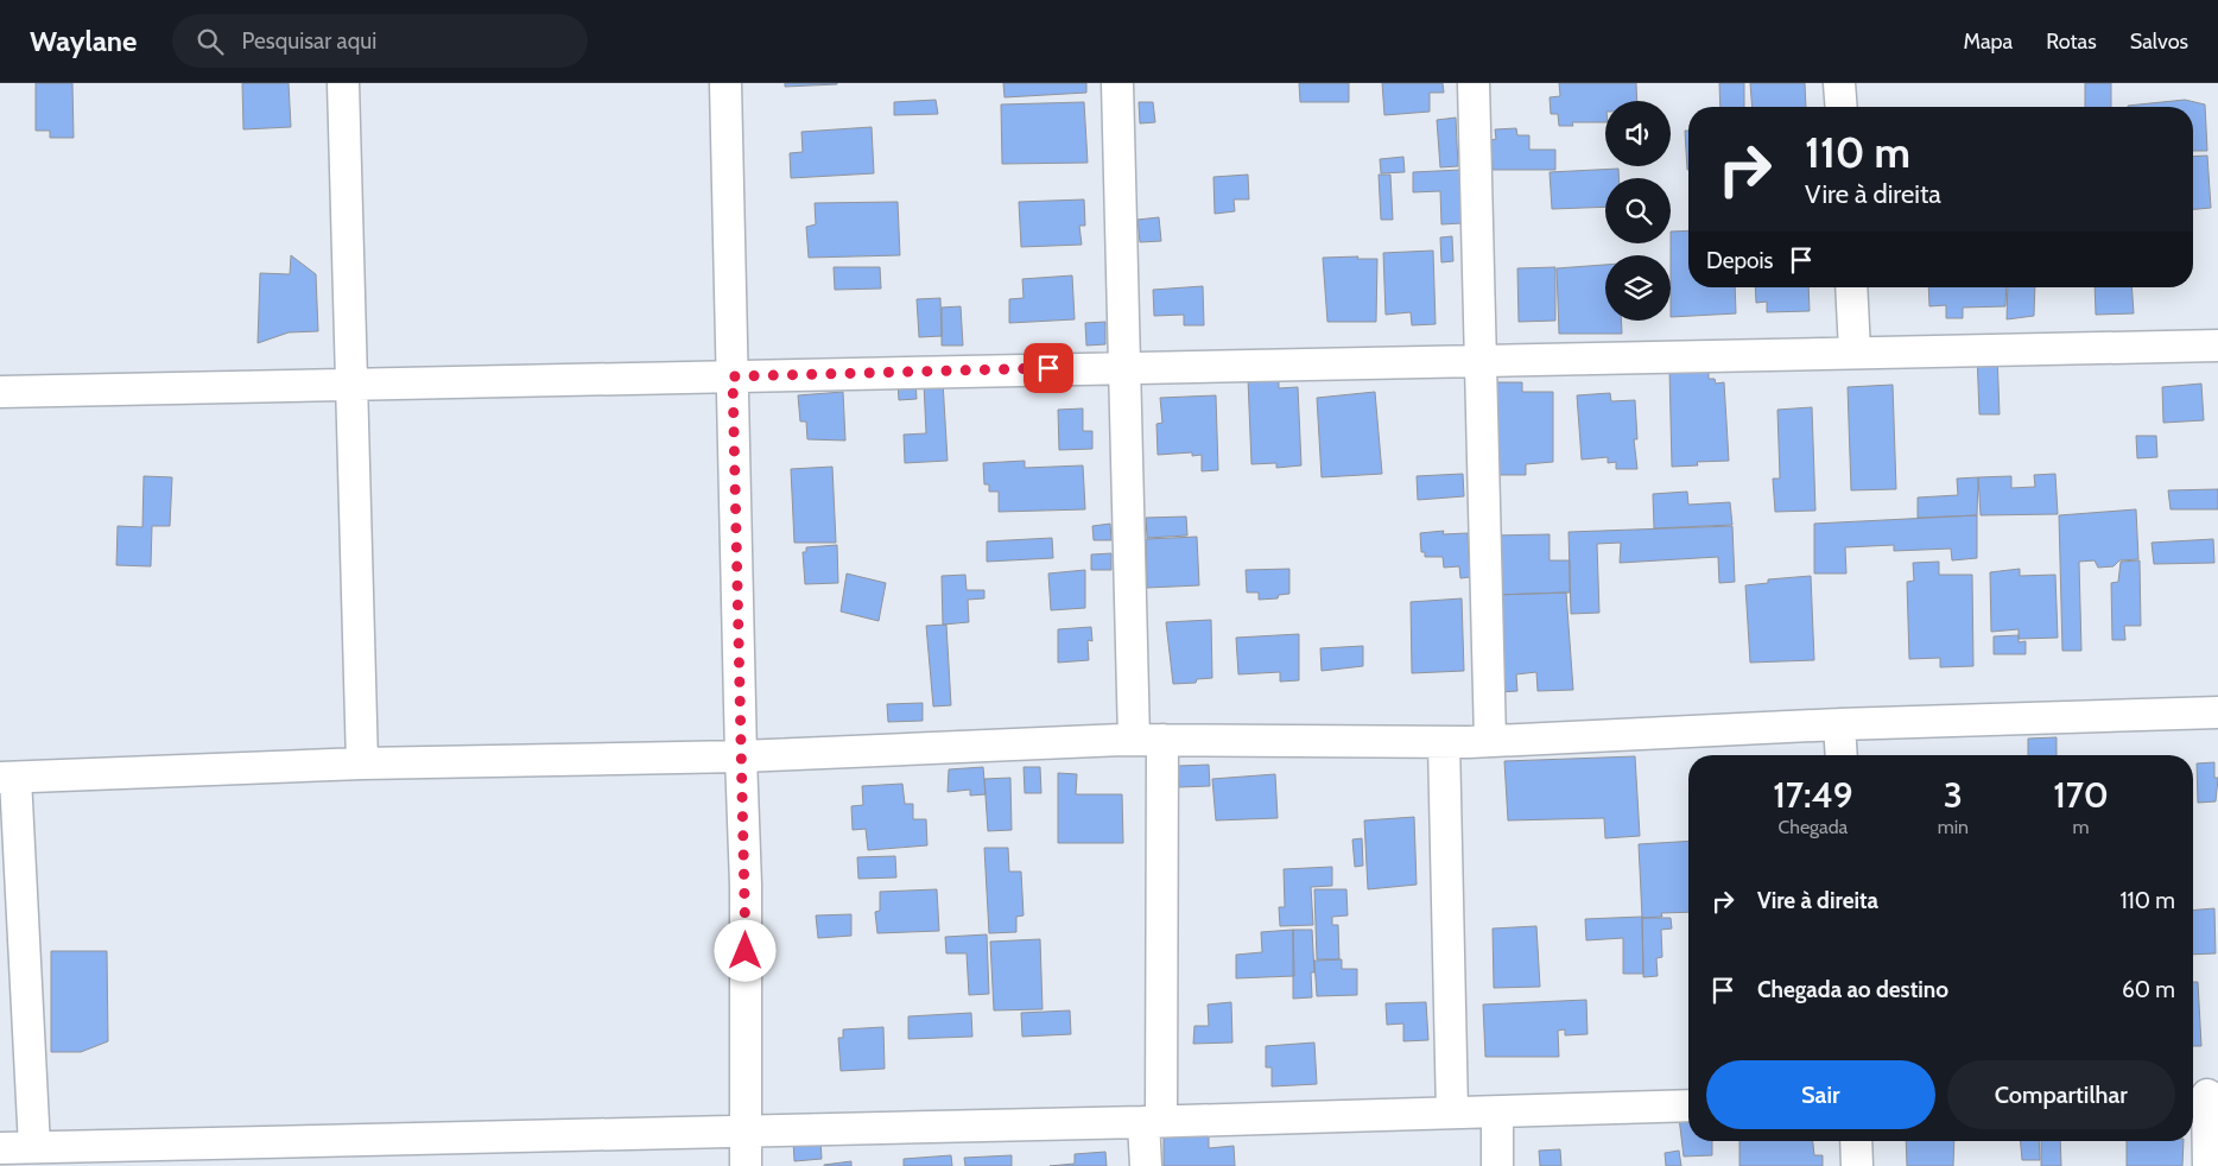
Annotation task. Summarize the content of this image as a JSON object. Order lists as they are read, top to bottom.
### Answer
{
  "page": {
    "header": "Waylane",
    "search": "Pesquisar aqui",
    "nav": ["Mapa", "Rotas", "Salvos"],
    "turn": ["110 m", "Vire à direita"],
    "then": "Depois",
    "eta": [
      "17:49",
      "Chegada",
      "3",
      "min",
      "170",
      "m"
    ],
    "list": [
      {
        "name": "Vire à direita",
        "value": "110 m"
      },
      {
        "name": "Chegada ao destino",
        "value": "60 m"
      }
    ],
    "buttons": ["Sair", "Compartilhar"]
  }
}
